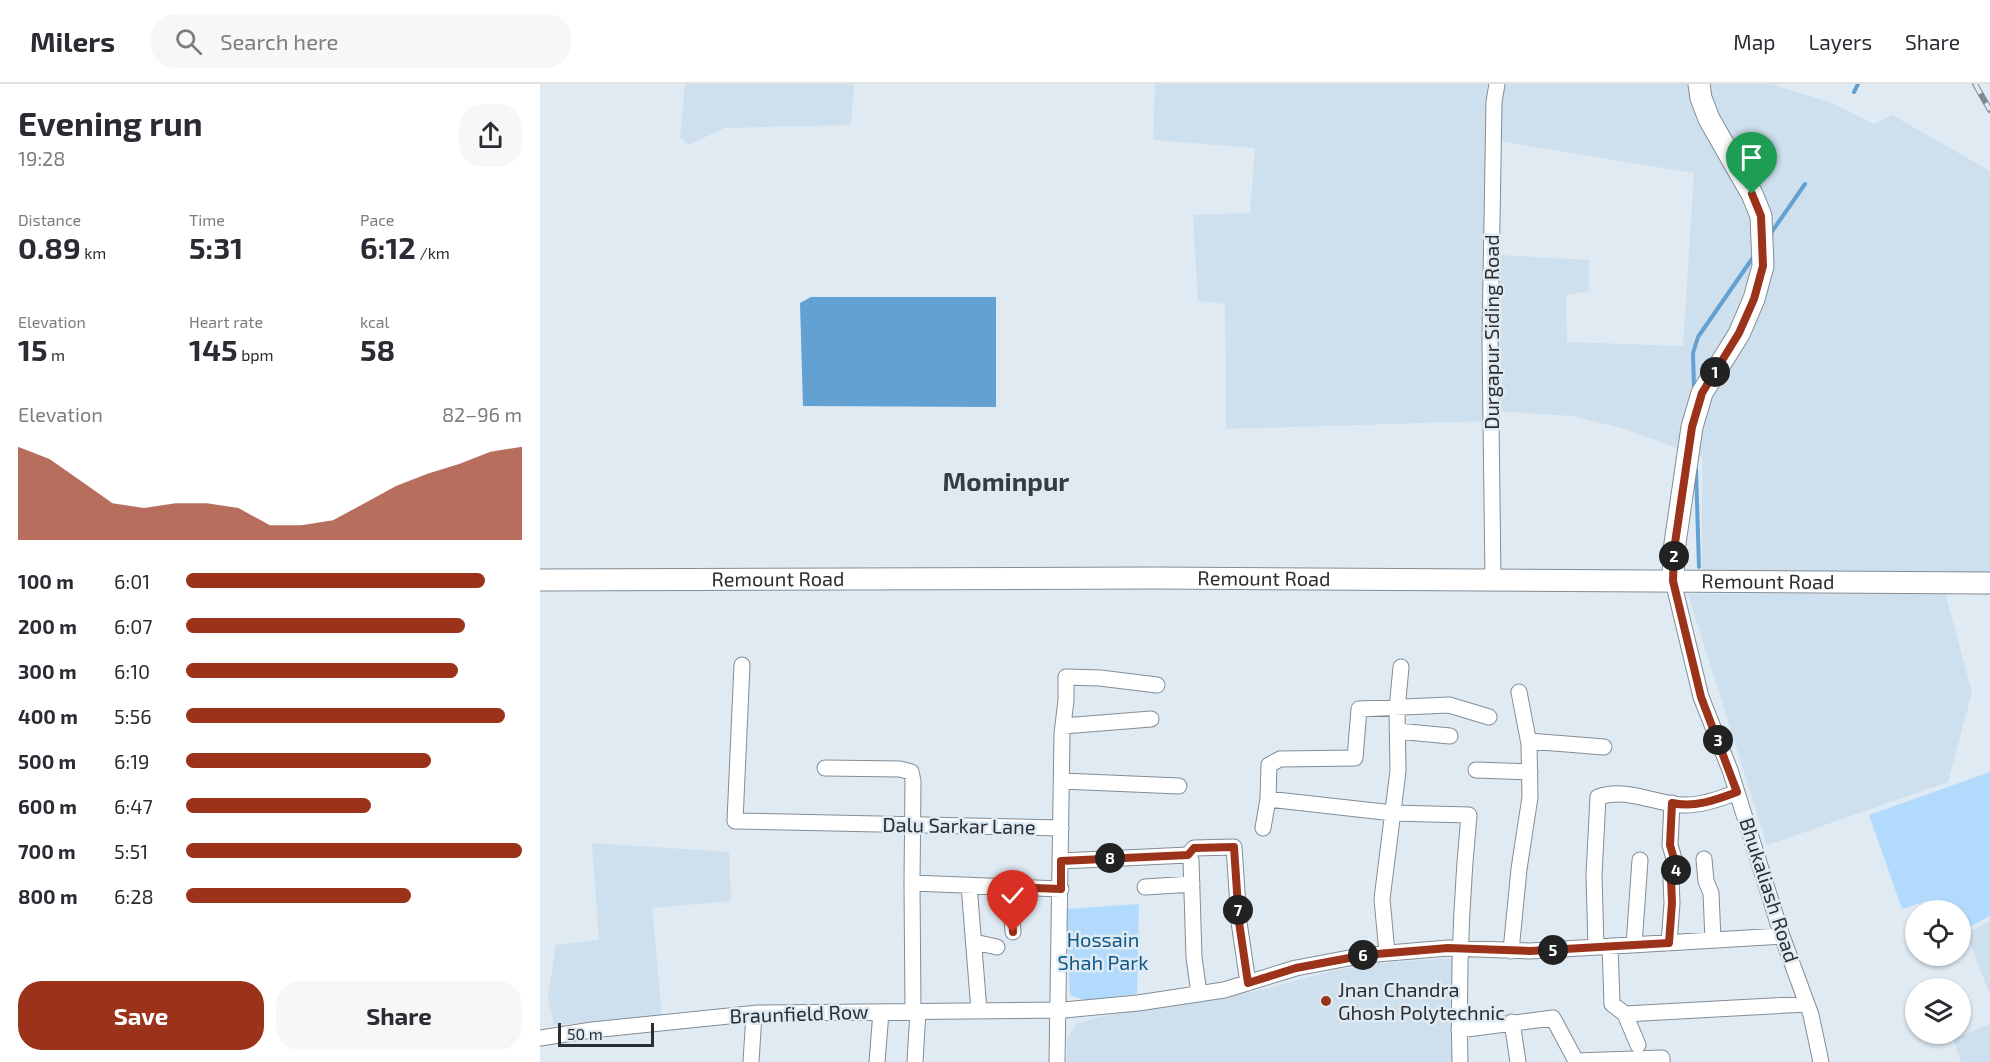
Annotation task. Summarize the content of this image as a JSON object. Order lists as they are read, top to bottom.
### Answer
{
  "streets": {
    "street": [
      "Durgapur Siding Road",
      "Remount Road",
      "Dalu Sarkar Lane",
      "Bhukaliash Road",
      "Braunfield Row"
    ]
  },
  "crossings": [
    ["Durgapur Siding Road", "Remount Road"],
    ["Remount Road", "Bhukaliash Road"],
    ["Bhukaliash Road", "Braunfield Row"]
  ],
  "districts": ["Mominpur"],
  "parks": ["Hossain Shah Park"],
  "places": ["Jnan Chandra Ghosh Polytechnic"],
  "scale_bar": "50 m",
  "page": {
    "header": "Milers",
    "search": "Search here",
    "nav": ["Map", "Layers", "Share"],
    "heading": ["Evening run", "19:28"],
    "stats": [
      ["Distance", "0.89 km"],
      ["Time", "5:31"],
      ["Pace", "6:12 /km"],
      ["Elevation", "15 m"],
      ["Heart rate", "145 bpm"],
      ["kcal", "58"]
    ],
    "pins": [
      "1",
      "2",
      "3",
      "8",
      "4",
      "7",
      "5",
      "6"
    ],
    "chart": ["Elevation", "82–96 m"],
    "list": [
      {
        "name": "100 m",
        "note": "6:01"
      },
      {
        "name": "200 m",
        "note": "6:07"
      },
      {
        "name": "300 m",
        "note": "6:10"
      },
      {
        "name": "400 m",
        "note": "5:56"
      },
      {
        "name": "500 m",
        "note": "6:19"
      },
      {
        "name": "600 m",
        "note": "6:47"
      },
      {
        "name": "700 m",
        "note": "5:51"
      },
      {
        "name": "800 m",
        "note": "6:28"
      }
    ],
    "buttons": ["Save", "Share"],
    "scale": "50 m"
  }
}
